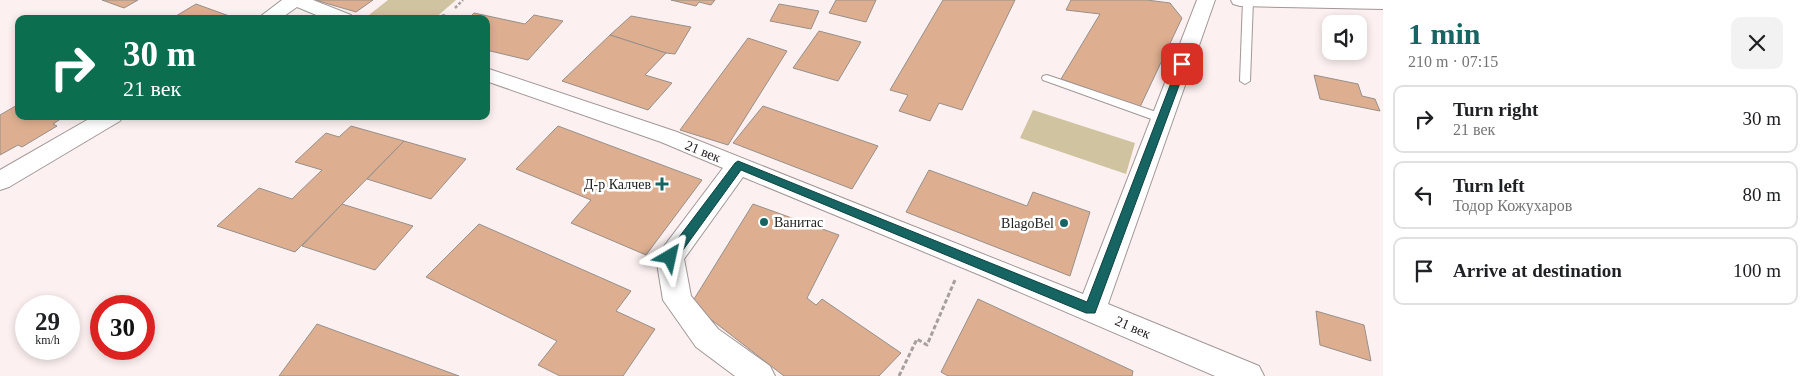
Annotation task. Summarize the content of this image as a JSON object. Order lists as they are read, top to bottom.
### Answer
{
  "streets": {
    "street": ["21 век"]
  },
  "places": {
    "health": ["Д-р Калчев"],
    "other": ["Ванитас", "BlagoBel"]
  },
  "page": {
    "heading": ["1 min", "210 m · 07:15"],
    "turn": ["30 m", "21 век"],
    "list": [
      {
        "name": "Turn right",
        "note": "21 век",
        "value": "30 m"
      },
      {
        "name": "Turn left",
        "note": "Тодор Кожухаров",
        "value": "80 m"
      },
      {
        "name": "Arrive at destination",
        "value": "100 m"
      }
    ],
    "speed": "29 km/h",
    "limit": "30"
  }
}
